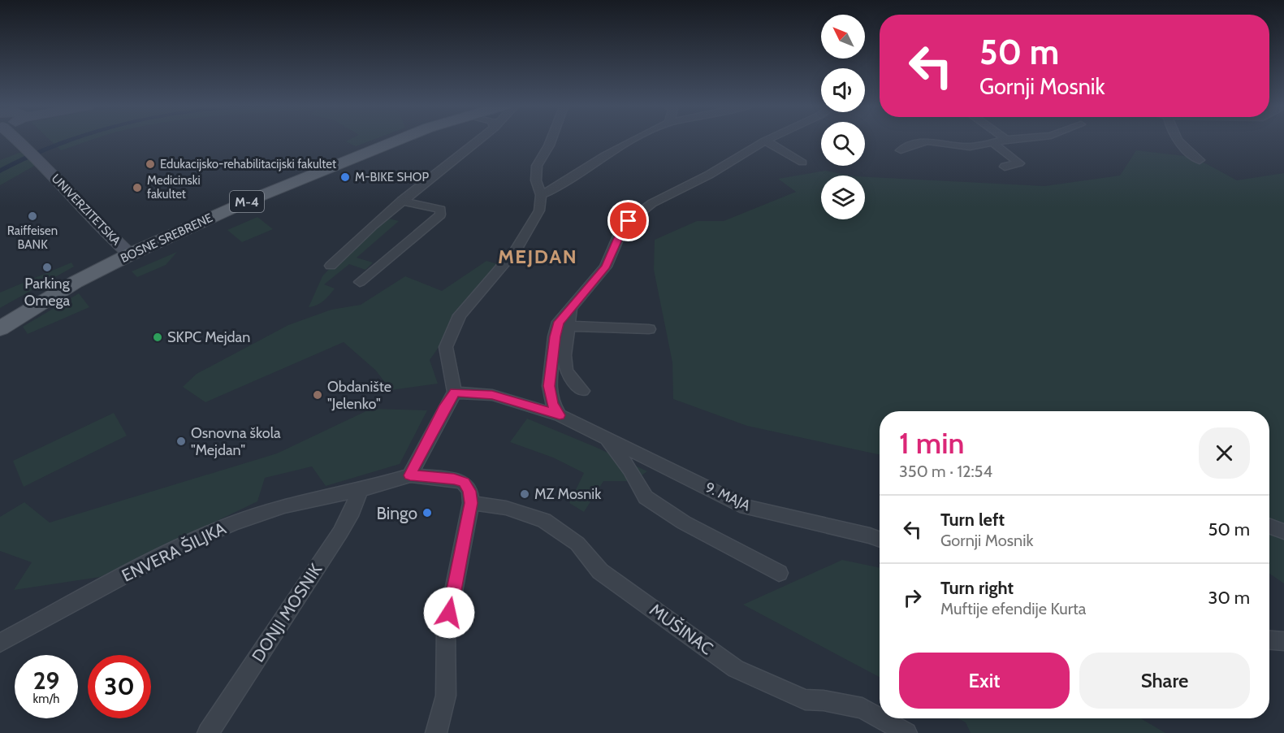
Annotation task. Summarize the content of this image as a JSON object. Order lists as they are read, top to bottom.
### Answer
{
  "streets": {
    "main road": ["M-4", "UNIVERZITETSKA", "BOSNE SREBRENE"],
    "street": [
      "9. MAJA",
      "ENVERA ŠILJKA",
      "DONJI MOSNIK",
      "MUŠINAC"
    ]
  },
  "crossings": [
    ["UNIVERZITETSKA", "BOSNE SREBRENE"],
    ["ENVERA ŠILJKA", "DONJI MOSNIK"]
  ],
  "districts": ["MEJDAN"],
  "places": [
    "Edukacijsko-rehabilitacijski fakultet",
    "M-BIKE SHOP",
    "Medicinski fakultet",
    "Raiffeisen BANK",
    "Parking Omega",
    "SKPC Mejdan",
    "Obdanište \"Jelenko\"",
    "Osnovna škola \"Mejdan\"",
    "MZ Mosnik",
    "Bingo"
  ],
  "north": "top left",
  "page": {
    "turn": ["50 m", "Gornji Mosnik"],
    "heading": ["1 min", "350 m · 12:54"],
    "list": [
      {
        "name": "Turn left",
        "note": "Gornji Mosnik",
        "value": "50 m"
      },
      {
        "name": "Turn right",
        "note": "Muftije efendije Kurta",
        "value": "30 m"
      }
    ],
    "buttons": ["Exit", "Share"],
    "speed": "29 km/h",
    "limit": "30"
  }
}
